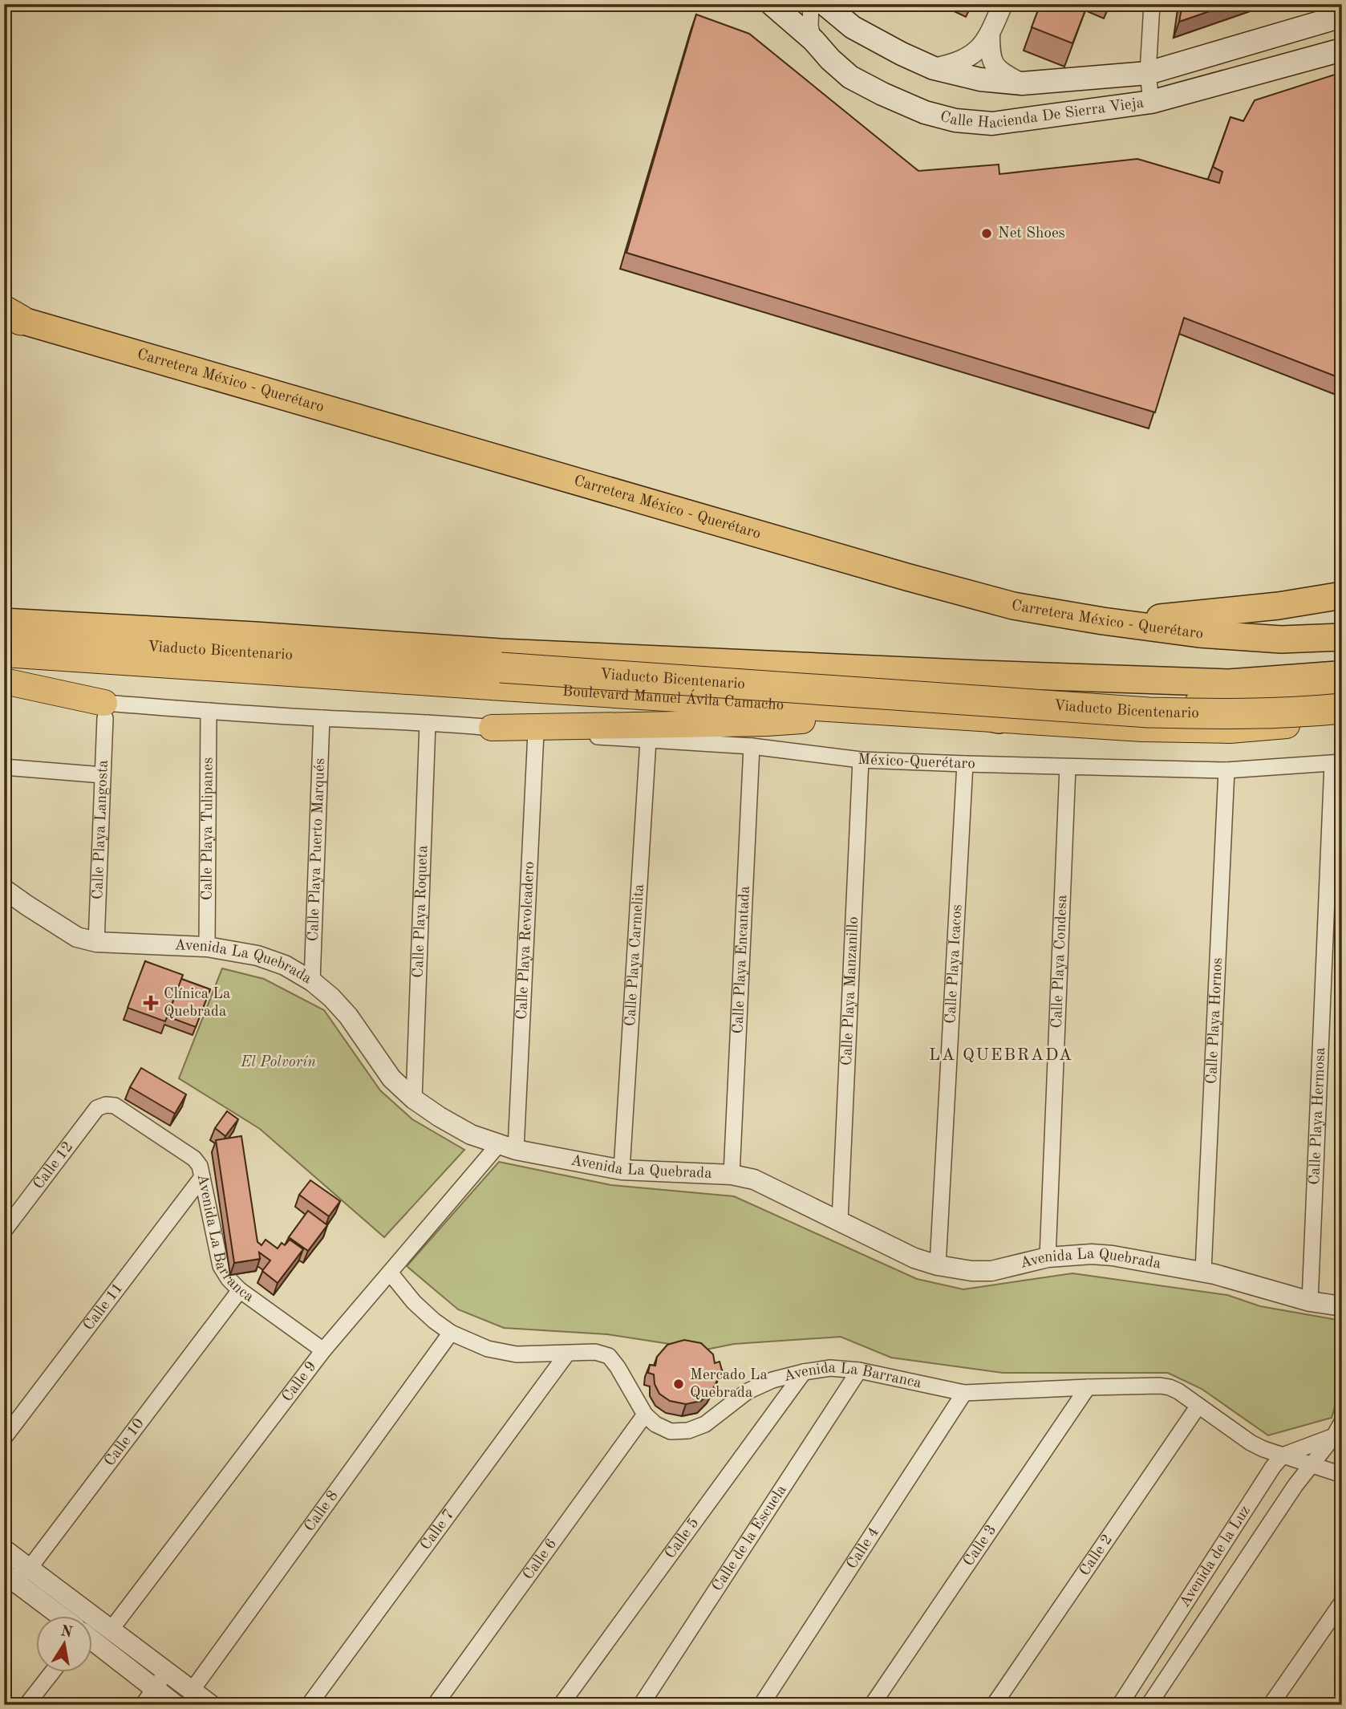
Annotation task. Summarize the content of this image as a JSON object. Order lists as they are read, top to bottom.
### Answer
{
  "streets": {
    "highway": ["Carretera México - Querétaro", "Viaducto Bicentenario"],
    "main road": ["Calle Hacienda De Sierra Vieja", "Boulevard Manuel Ávila Camacho"],
    "street": [
      "México-Querétaro",
      "Calle Playa Tulipanes",
      "Calle Playa Langosta",
      "Calle Playa Puerto Marqués",
      "Calle Playa Roqueta",
      "Calle Playa Revolcadero",
      "Calle Playa Carmelita",
      "Calle Playa Encantada",
      "Calle Playa Condesa",
      "Calle Playa Icacos",
      "Avenida La Quebrada",
      "Calle Playa Manzanillo",
      "Calle Playa Hornos",
      "Calle Playa Hermosa",
      "Calle 12",
      "Avenida La Barranca",
      "Calle 11",
      "Calle 9",
      "Calle 10",
      "Calle 8",
      "Calle 7",
      "Calle 5",
      "Calle de la Escuela",
      "Calle 3",
      "Calle 4",
      "Calle 2",
      "Avenida de la Luz",
      "Calle 6"
    ]
  },
  "crossings": [
    ["México-Querétaro", "Calle Playa Tulipanes"],
    ["México-Querétaro", "Calle Playa Langosta"],
    ["México-Querétaro", "Calle Playa Puerto Marqués"],
    ["México-Querétaro", "Calle Playa Roqueta"],
    ["México-Querétaro", "Calle Playa Revolcadero"],
    ["México-Querétaro", "Calle Playa Carmelita"],
    ["México-Querétaro", "Calle Playa Encantada"],
    ["México-Querétaro", "Calle Playa Condesa"],
    ["México-Querétaro", "Calle Playa Icacos"],
    ["México-Querétaro", "Calle Playa Manzanillo"],
    ["México-Querétaro", "Calle Playa Hornos"],
    ["México-Querétaro", "Calle Playa Hermosa"],
    ["Calle Playa Tulipanes", "Avenida La Quebrada"],
    ["Calle Playa Langosta", "Avenida La Quebrada"],
    ["Calle Playa Puerto Marqués", "Avenida La Quebrada"],
    ["Calle Playa Roqueta", "Avenida La Quebrada"],
    ["Calle Playa Revolcadero", "Avenida La Quebrada"],
    ["Calle Playa Revolcadero", "Calle 9"],
    ["Calle Playa Carmelita", "Avenida La Quebrada"],
    ["Calle Playa Encantada", "Avenida La Quebrada"],
    ["Calle Playa Condesa", "Avenida La Quebrada"],
    ["Calle Playa Icacos", "Avenida La Quebrada"],
    ["Avenida La Quebrada", "Calle Playa Manzanillo"],
    ["Avenida La Quebrada", "Calle Playa Hornos"],
    ["Avenida La Quebrada", "Calle Playa Hermosa"],
    ["Avenida La Quebrada", "Calle 9"],
    ["Calle 12", "Avenida La Barranca"],
    ["Avenida La Barranca", "Calle 11"],
    ["Avenida La Barranca", "Calle 9"],
    ["Avenida La Barranca", "Calle 10"],
    ["Avenida La Barranca", "Calle 8"],
    ["Avenida La Barranca", "Calle 7"],
    ["Avenida La Barranca", "Calle 5"],
    ["Avenida La Barranca", "Calle de la Escuela"],
    ["Avenida La Barranca", "Calle 3"],
    ["Avenida La Barranca", "Calle 4"],
    ["Avenida La Barranca", "Calle 2"],
    ["Avenida La Barranca", "Avenida de la Luz"],
    ["Avenida La Barranca", "Calle 6"]
  ],
  "districts": ["LA QUEBRADA"],
  "parks": ["El Polvorín"],
  "places": {
    "other": ["Net Shoes", "Mercado La Quebrada"],
    "health": ["Clínica La Quebrada"]
  },
  "north": "top"
}
